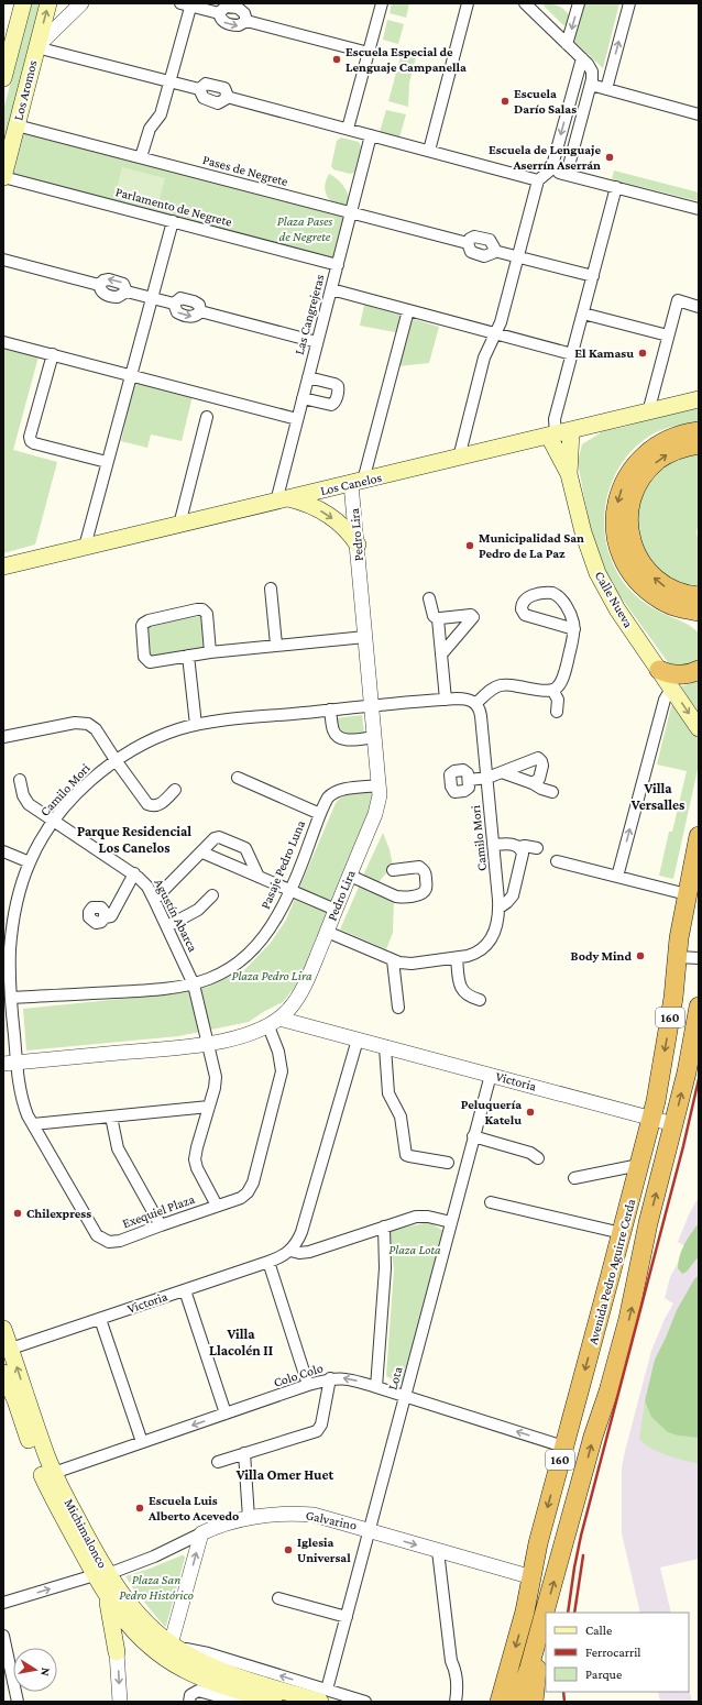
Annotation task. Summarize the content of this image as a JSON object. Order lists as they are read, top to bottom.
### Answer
{
  "streets": {
    "highway": ["160", "Avenida Pedro Aguirre Cerda"],
    "main road": [
      "Los Aromos",
      "Los Canelos",
      "Calle Nueva",
      "Michimalonco"
    ],
    "street": [
      "Pases de Negrete",
      "Parlamento de Negrete",
      "Las Cangrejeras",
      "Pedro Lira",
      "Camilo Mori",
      "Pasaje Pedro Luna",
      "Agustín Abarca",
      "Victoria",
      "Exequiel Plaza",
      "Colo Colo",
      "Lota",
      "Galvarino"
    ]
  },
  "crossings": [
    ["Los Aromos", "Pases de Negrete"],
    ["Los Aromos", "Parlamento de Negrete"],
    ["Pases de Negrete", "Las Cangrejeras"],
    ["Parlamento de Negrete", "Las Cangrejeras"],
    ["Las Cangrejeras", "Los Canelos"],
    ["Los Canelos", "Pedro Lira"],
    ["Los Canelos", "Calle Nueva"],
    ["Pedro Lira", "Camilo Mori"],
    ["Pedro Lira", "Pasaje Pedro Luna"],
    ["Pedro Lira", "Agustín Abarca"],
    ["Pedro Lira", "Victoria"],
    ["Pedro Lira", "Exequiel Plaza"],
    ["Camilo Mori", "Pasaje Pedro Luna"],
    ["Camilo Mori", "Agustín Abarca"],
    ["Camilo Mori", "Exequiel Plaza"],
    ["Pasaje Pedro Luna", "Agustín Abarca"],
    ["Agustín Abarca", "Exequiel Plaza"],
    ["Victoria", "Exequiel Plaza"],
    ["Victoria", "Avenida Pedro Aguirre Cerda"],
    ["Victoria", "Lota"],
    ["Victoria", "Michimalonco"],
    ["Avenida Pedro Aguirre Cerda", "Colo Colo"],
    ["Avenida Pedro Aguirre Cerda", "Galvarino"],
    ["Colo Colo", "Lota"],
    ["Colo Colo", "Michimalonco"],
    ["Lota", "Galvarino"],
    ["Lota", "Michimalonco"],
    ["Galvarino", "Michimalonco"]
  ],
  "one_way": ["Colo Colo"],
  "districts": [
    "Villa Versalles",
    "Parque Residencial Los Canelos",
    "Villa Llacolén II",
    "Villa Omer Huet"
  ],
  "parks": [
    "Plaza Pases de Negrete",
    "Plaza Pedro Lira",
    "Plaza Lota",
    "Plaza San Pedro Histórico"
  ],
  "places": [
    "Escuela Especial de Lenguaje Campanella",
    "Escuela Darío Salas",
    "Escuela de Lenguaje Aserrín Aserrán",
    "El Kamasu",
    "Municipalidad San Pedro de La Paz",
    "Body Mind",
    "Peluquería Katelu",
    "Chilexpress",
    "Escuela Luis Alberto Acevedo",
    "Iglesia Universal"
  ],
  "legend": ["Calle", "Ferrocarril", "Parque"],
  "north": "right"
}
